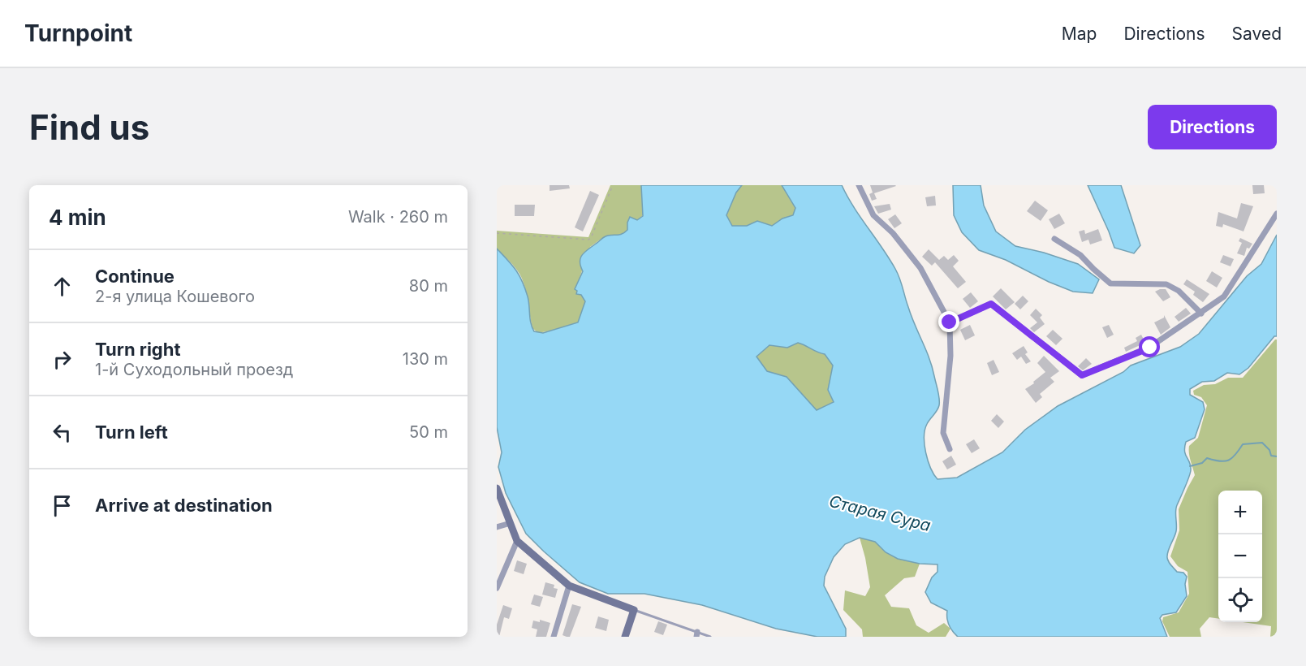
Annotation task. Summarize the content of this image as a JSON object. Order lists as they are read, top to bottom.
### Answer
{
  "water": ["Старая Сура"],
  "page": {
    "header": "Turnpoint",
    "nav": ["Map", "Directions", "Saved"],
    "buttons": "Directions",
    "title": "Find us",
    "heading": ["4 min", "Walk · 260 m"],
    "list": [
      ["Continue", "2-я улица Кошевого", "80 m"],
      ["Turn right", "1-й Суходольный проезд", "130 m"],
      ["Turn left", "50 m"],
      "Arrive at destination"
    ],
    "map_buttons": ["+", "−"]
  }
}
